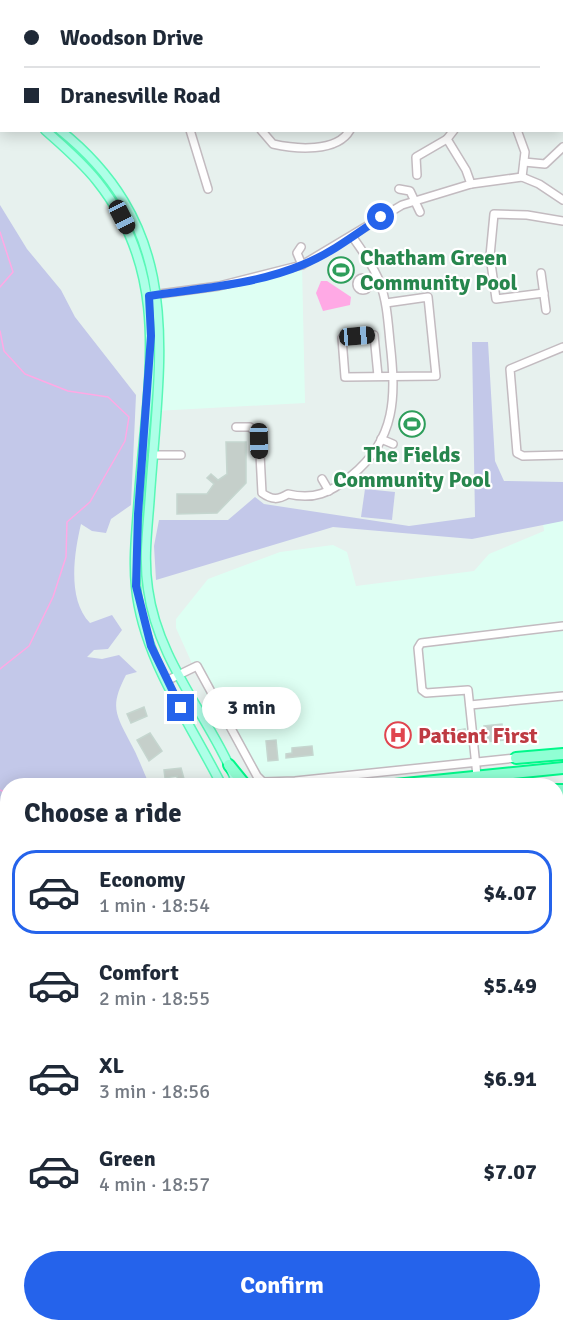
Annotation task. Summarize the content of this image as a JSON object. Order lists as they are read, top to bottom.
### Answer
{
  "places": {
    "sports": ["Chatham Green Community Pool", "The Fields Community Pool"],
    "hospital": ["Patient First"]
  },
  "page": {
    "banner": ["Woodson Drive", "Dranesville Road"],
    "bubble": "3 min",
    "heading": "Choose a ride",
    "list": [
      {
        "name": "Economy",
        "note": "1 min · 18:54",
        "value": "$4.07"
      },
      {
        "name": "Comfort",
        "note": "2 min · 18:55",
        "value": "$5.49"
      },
      {
        "name": "XL",
        "note": "3 min · 18:56",
        "value": "$6.91"
      },
      {
        "name": "Green",
        "note": "4 min · 18:57",
        "value": "$7.07"
      }
    ],
    "buttons": "Confirm"
  }
}
